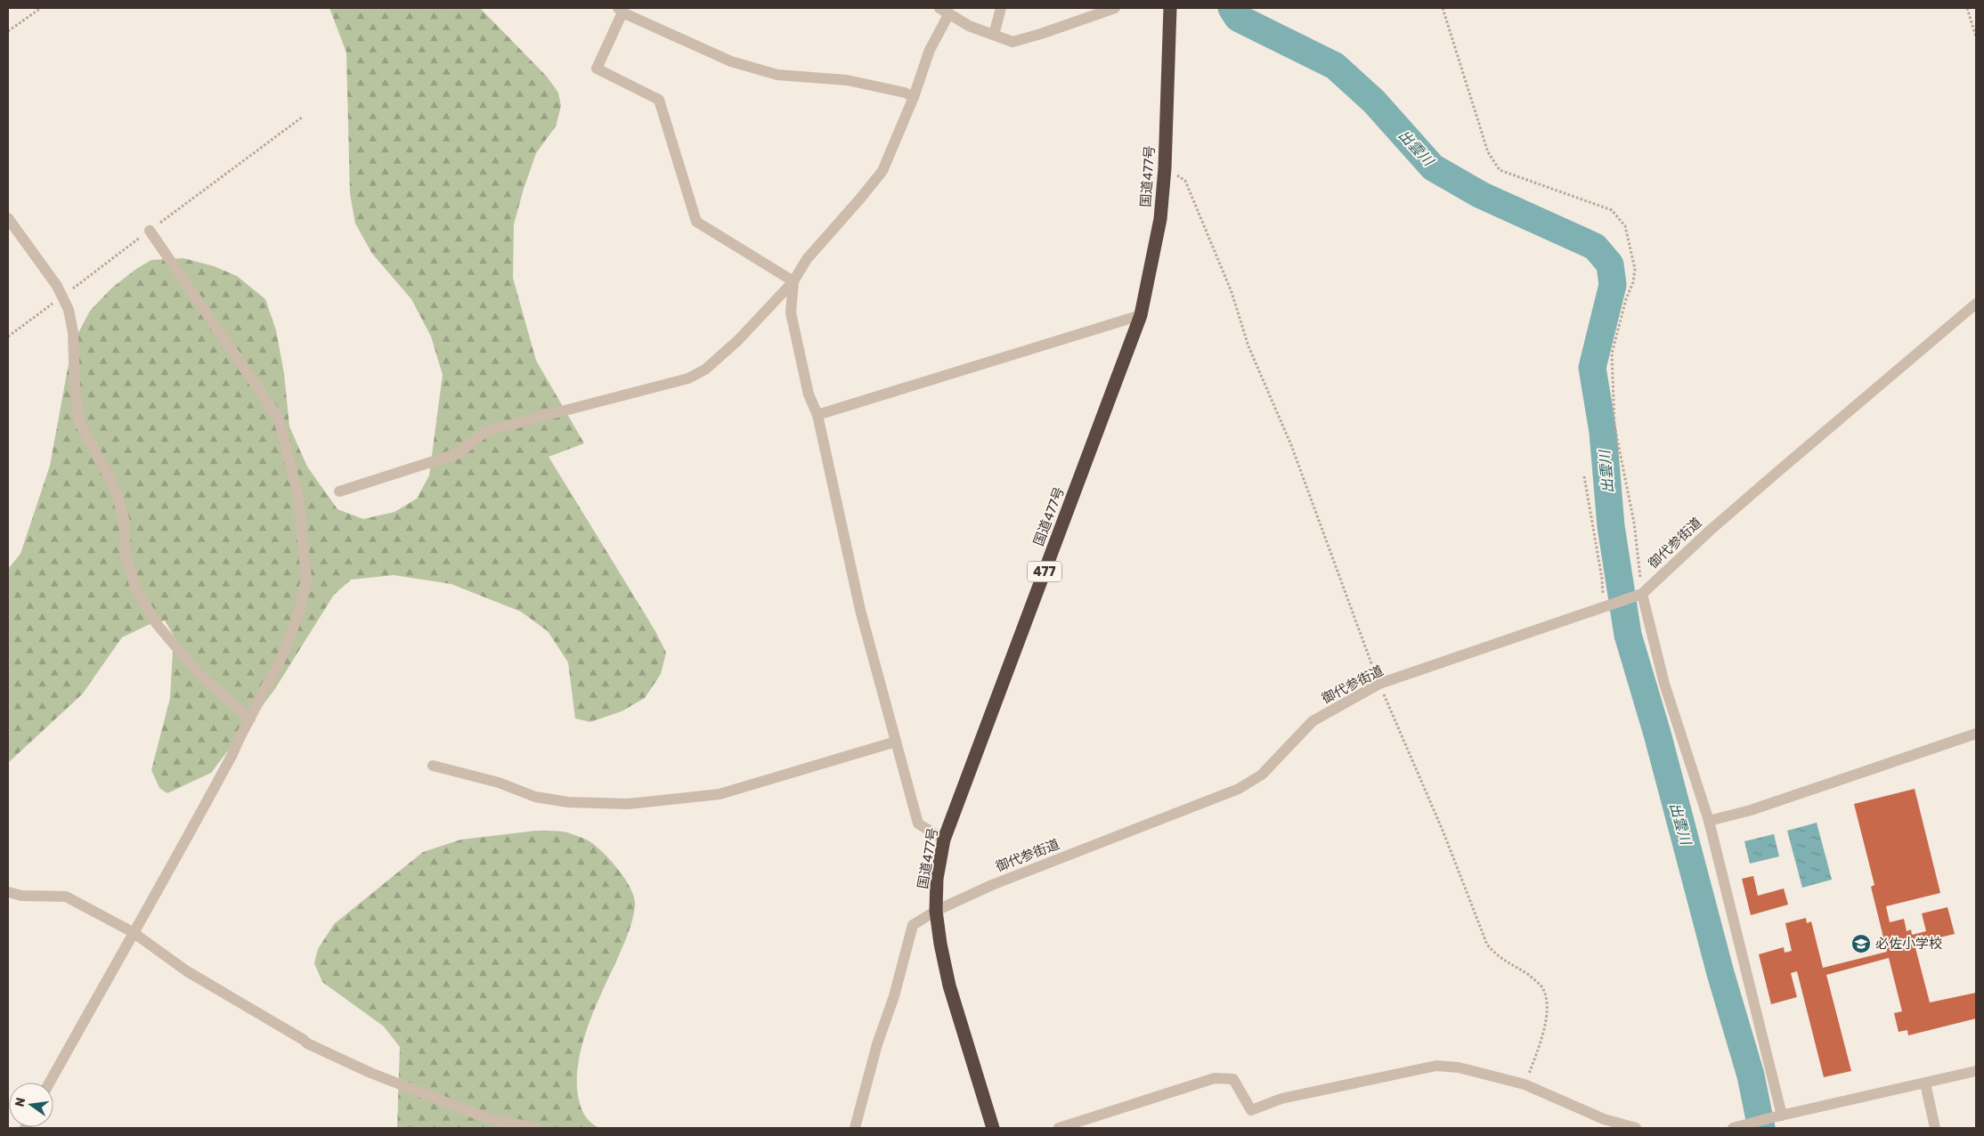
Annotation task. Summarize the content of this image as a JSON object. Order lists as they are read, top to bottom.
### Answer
{
  "streets": {
    "highway": ["国道477号", "477"],
    "street": ["御代参街道"]
  },
  "crossings": [
    ["国道477号", "御代参街道"]
  ],
  "water": ["出雲川"],
  "places": {
    "school or university": ["必佐小学校"]
  },
  "north": "left"
}
